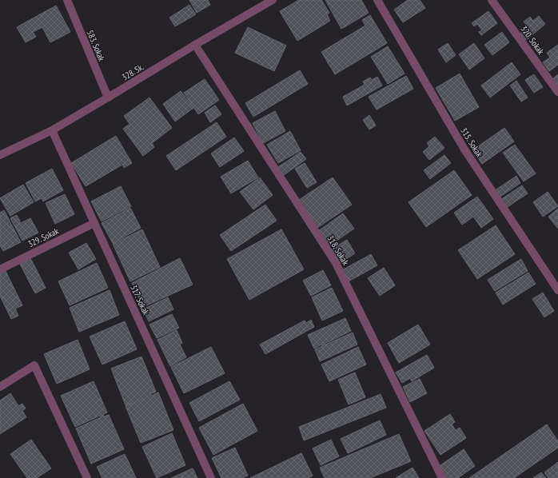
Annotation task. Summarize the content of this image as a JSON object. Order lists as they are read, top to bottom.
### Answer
{
  "streets": {
    "street": [
      "320. Sokak",
      "583. Sokak",
      "328. Sk.",
      "315. Sokak",
      "329. Sokak",
      "318. Sokak",
      "317. Sokak"
    ]
  },
  "crossings": [
    ["583. Sokak", "328. Sk."],
    ["328. Sk.", "318. Sokak"],
    ["328. Sk.", "317. Sokak"],
    ["329. Sokak", "317. Sokak"]
  ]
}
